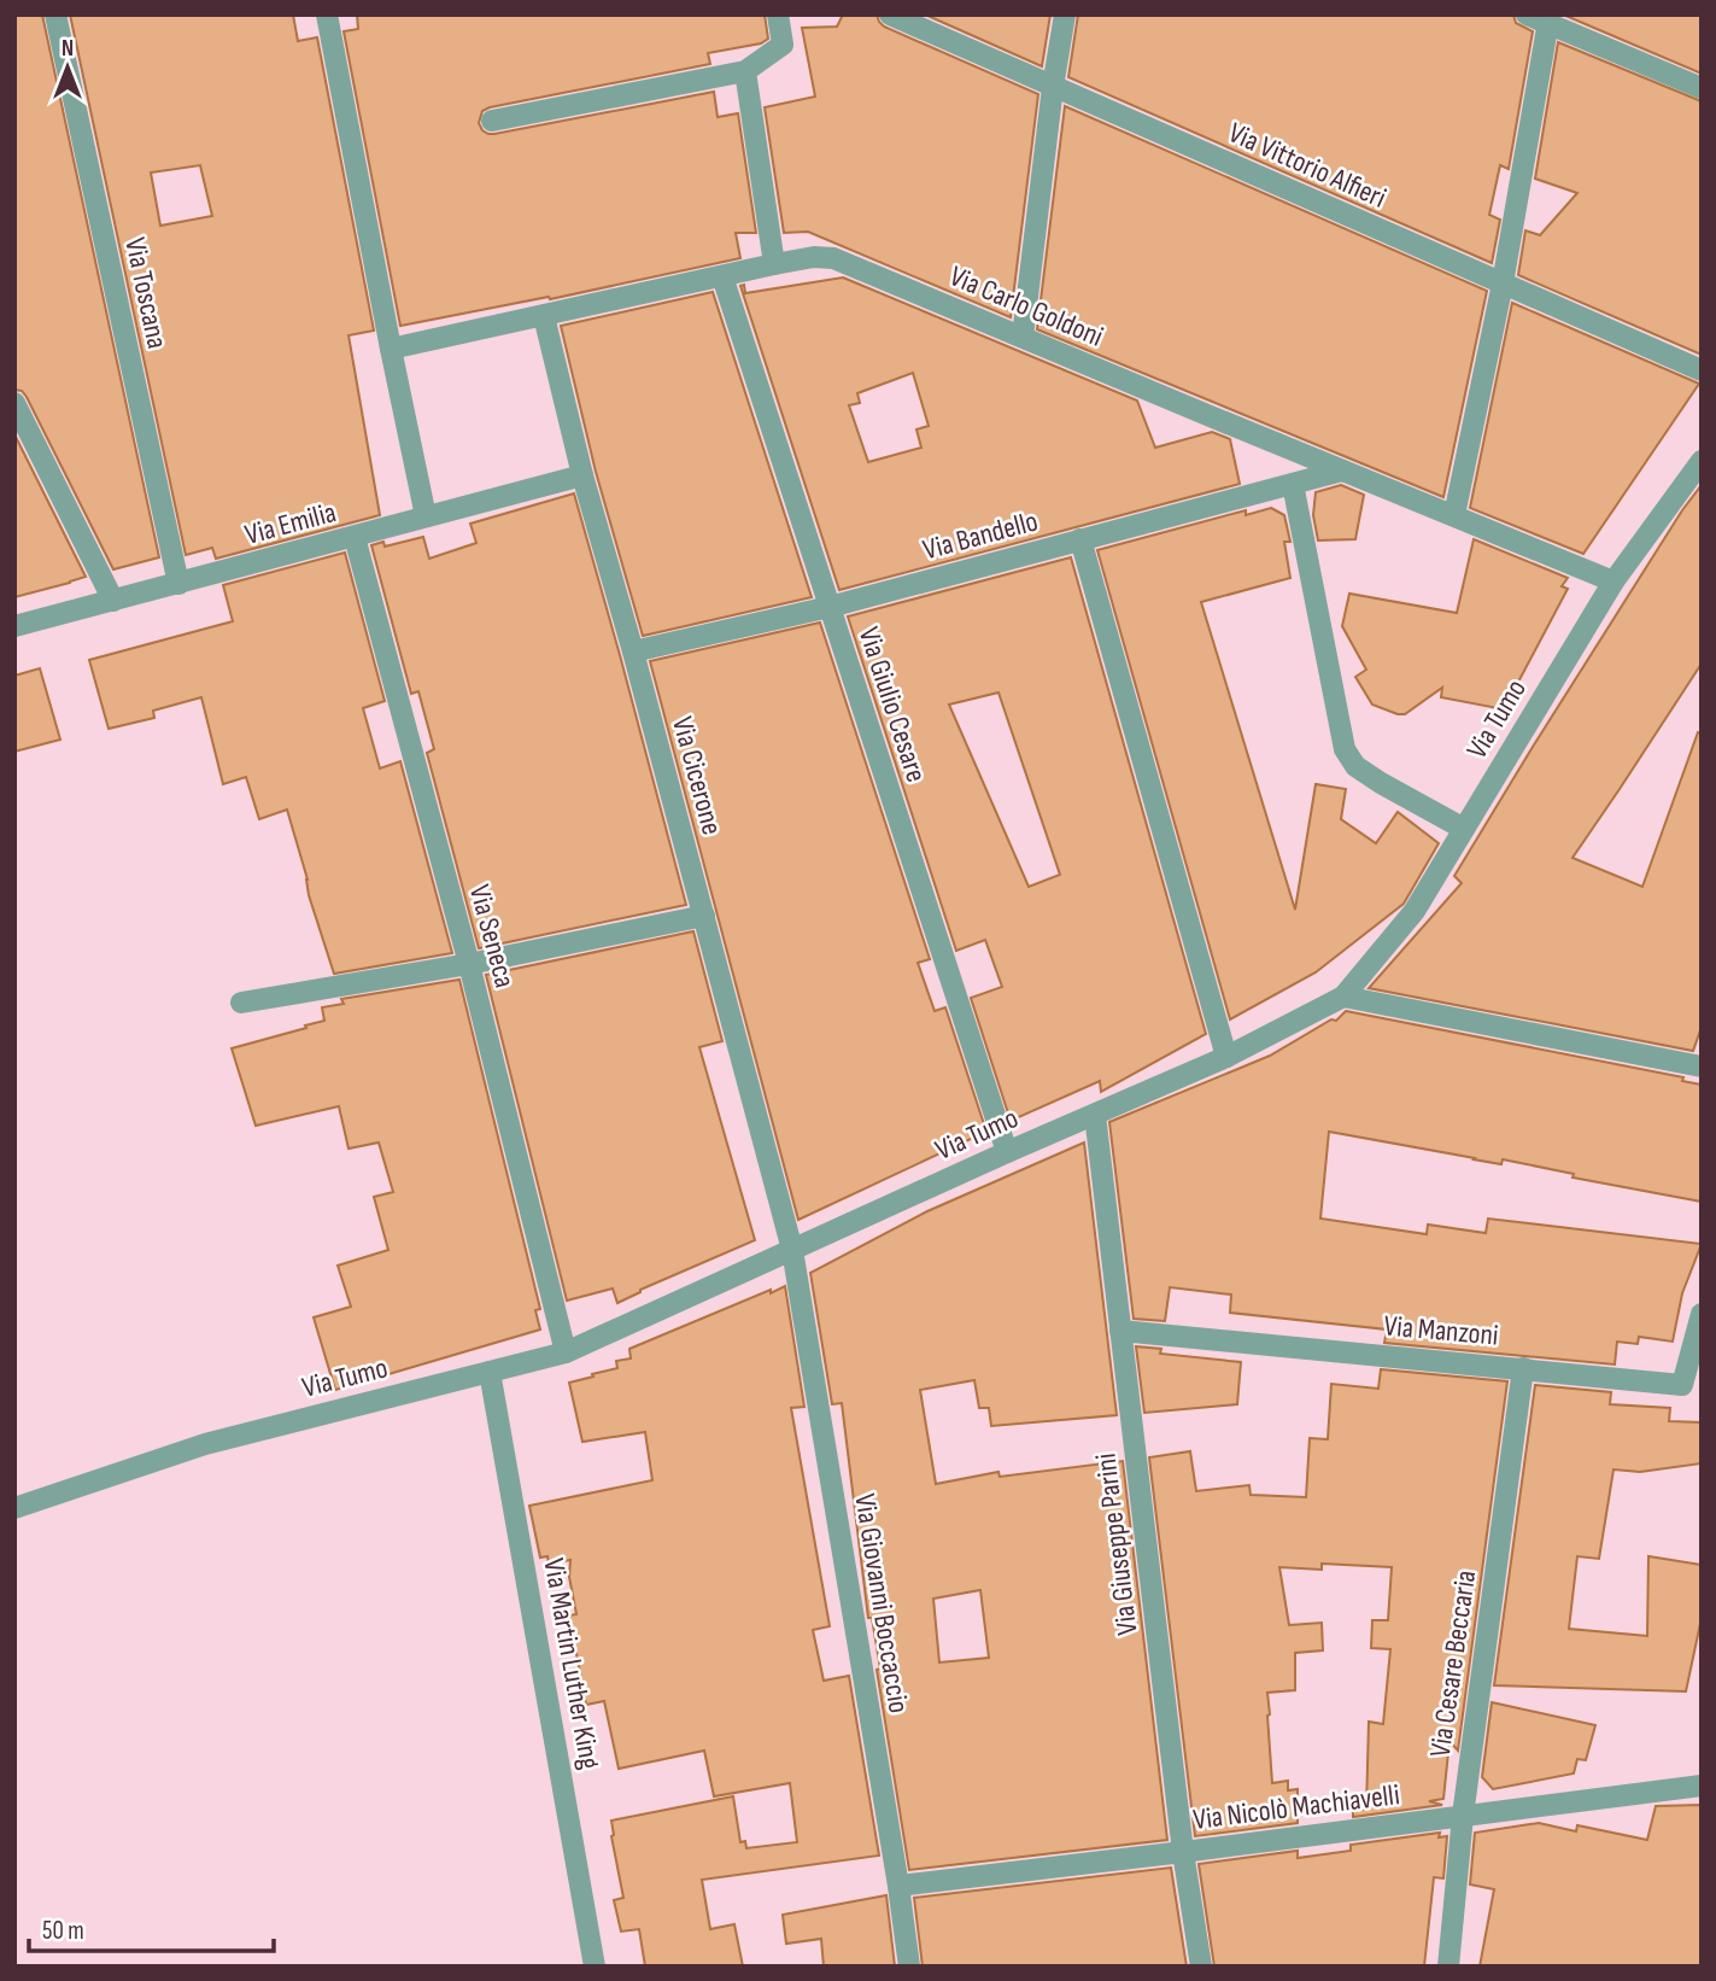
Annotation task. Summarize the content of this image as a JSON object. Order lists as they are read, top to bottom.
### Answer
{
  "streets": {
    "street": [
      "Via Vittorio Alfieri",
      "Via Toscana",
      "Via Carlo Goldoni",
      "Via Emilia",
      "Via Bandello",
      "Via Giulio Cesare",
      "Via Tumo",
      "Via Cicerone",
      "Via Seneca",
      "Via Manzoni",
      "Via Giuseppe Parini",
      "Via Giovanni Boccaccio",
      "Via Martin Luther King",
      "Via Cesare Beccaria",
      "Via Nicolò Machiavelli"
    ]
  },
  "crossings": [
    ["Via Toscana", "Via Emilia"],
    ["Via Carlo Goldoni", "Via Bandello"],
    ["Via Carlo Goldoni", "Via Giulio Cesare"],
    ["Via Carlo Goldoni", "Via Tumo"],
    ["Via Carlo Goldoni", "Via Cicerone"],
    ["Via Emilia", "Via Cicerone"],
    ["Via Emilia", "Via Seneca"],
    ["Via Bandello", "Via Giulio Cesare"],
    ["Via Bandello", "Via Cicerone"],
    ["Via Giulio Cesare", "Via Tumo"],
    ["Via Tumo", "Via Cicerone"],
    ["Via Tumo", "Via Seneca"],
    ["Via Tumo", "Via Giuseppe Parini"],
    ["Via Tumo", "Via Giovanni Boccaccio"],
    ["Via Tumo", "Via Martin Luther King"],
    ["Via Cicerone", "Via Giovanni Boccaccio"],
    ["Via Manzoni", "Via Giuseppe Parini"],
    ["Via Manzoni", "Via Cesare Beccaria"],
    ["Via Giuseppe Parini", "Via Nicolò Machiavelli"],
    ["Via Giovanni Boccaccio", "Via Nicolò Machiavelli"],
    ["Via Cesare Beccaria", "Via Nicolò Machiavelli"]
  ],
  "scale_bar": "50 m",
  "north": "top"
}
